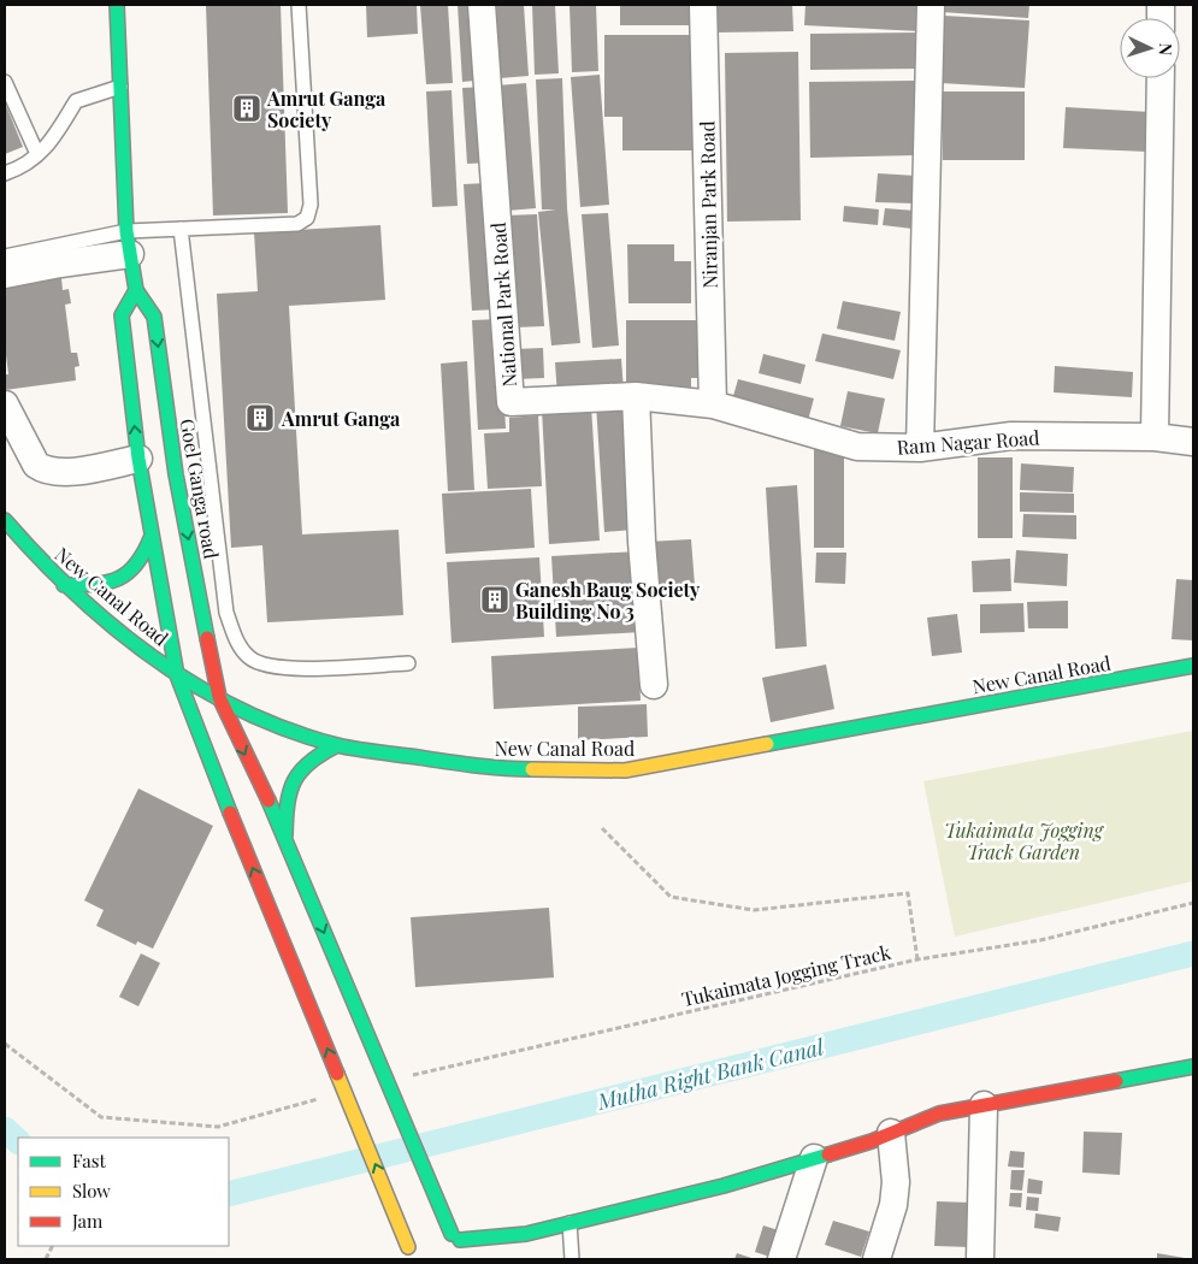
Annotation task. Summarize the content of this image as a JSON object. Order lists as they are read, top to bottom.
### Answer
{
  "streets": {
    "street": [
      "Niranjan Park Road",
      "National Park Road",
      "Ram Nagar Road",
      "Goel Ganga road",
      "New Canal Road"
    ],
    "path": ["Tukaimata Jogging Track"]
  },
  "crossings": [
    ["Niranjan Park Road", "National Park Road"],
    ["Niranjan Park Road", "Ram Nagar Road"],
    ["National Park Road", "Ram Nagar Road"],
    ["Goel Ganga road", "New Canal Road"],
    ["Goel Ganga road", "Tukaimata Jogging Track"]
  ],
  "water": ["Mutha Right Bank Canal"],
  "parks": ["Tukaimata Jogging Track Garden"],
  "places": {
    "building": ["Amrut Ganga Society", "Amrut Ganga", "Ganesh Baug Society Building No 3"]
  },
  "legend": ["Fast", "Slow", "Jam"],
  "north": "right"
}
